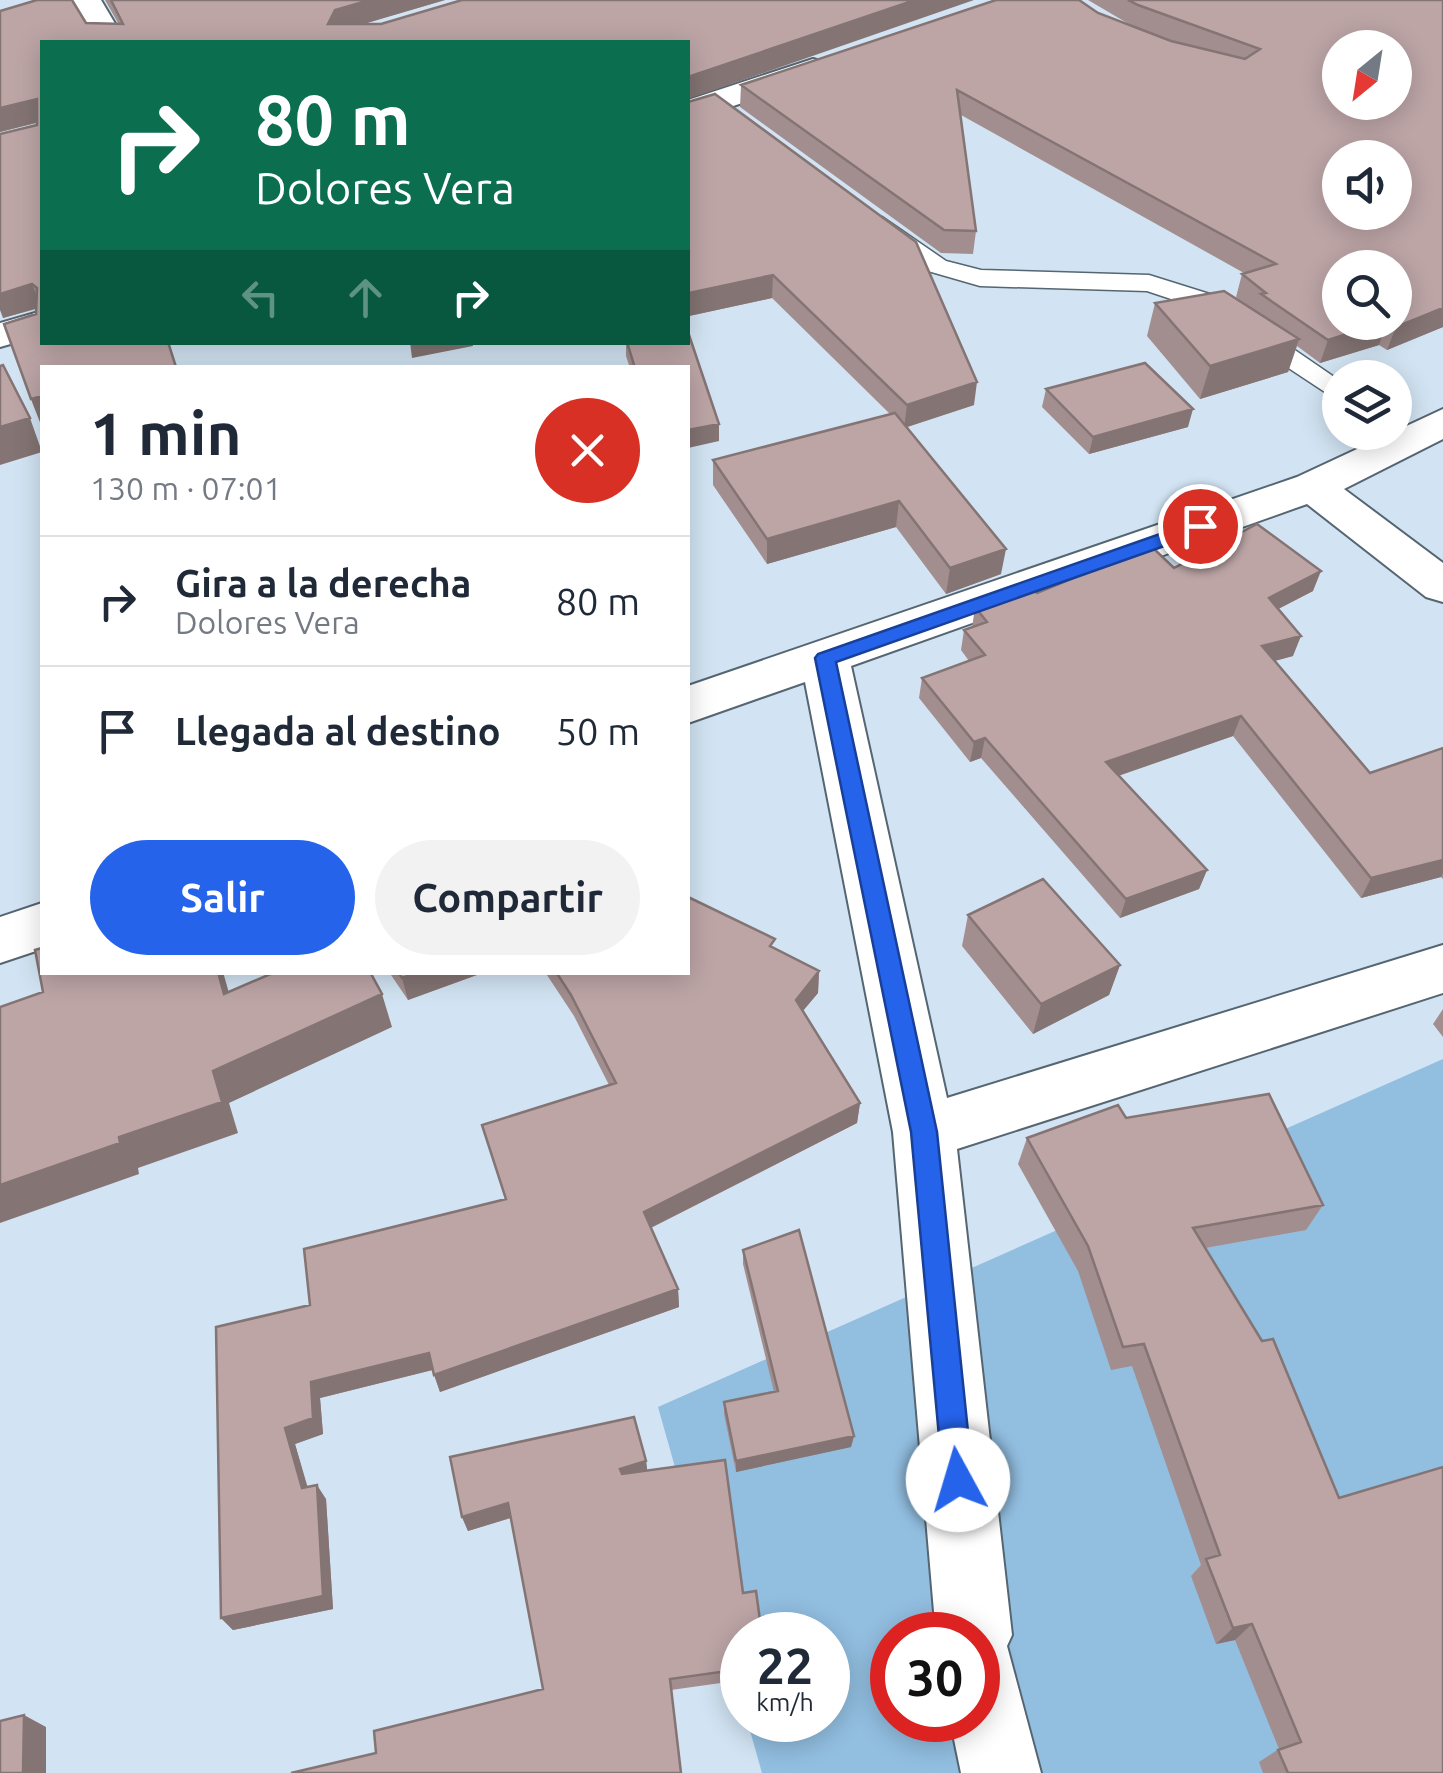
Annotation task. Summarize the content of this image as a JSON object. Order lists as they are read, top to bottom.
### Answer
{
  "north": "bottom left",
  "page": {
    "turn": ["80 m", "Dolores Vera"],
    "heading": ["1 min", "130 m · 07:01"],
    "list": [
      {
        "name": "Gira a la derecha",
        "note": "Dolores Vera",
        "value": "80 m"
      },
      {
        "name": "Llegada al destino",
        "value": "50 m"
      }
    ],
    "buttons": ["Salir", "Compartir"],
    "speed": "22 km/h",
    "limit": "30"
  }
}
